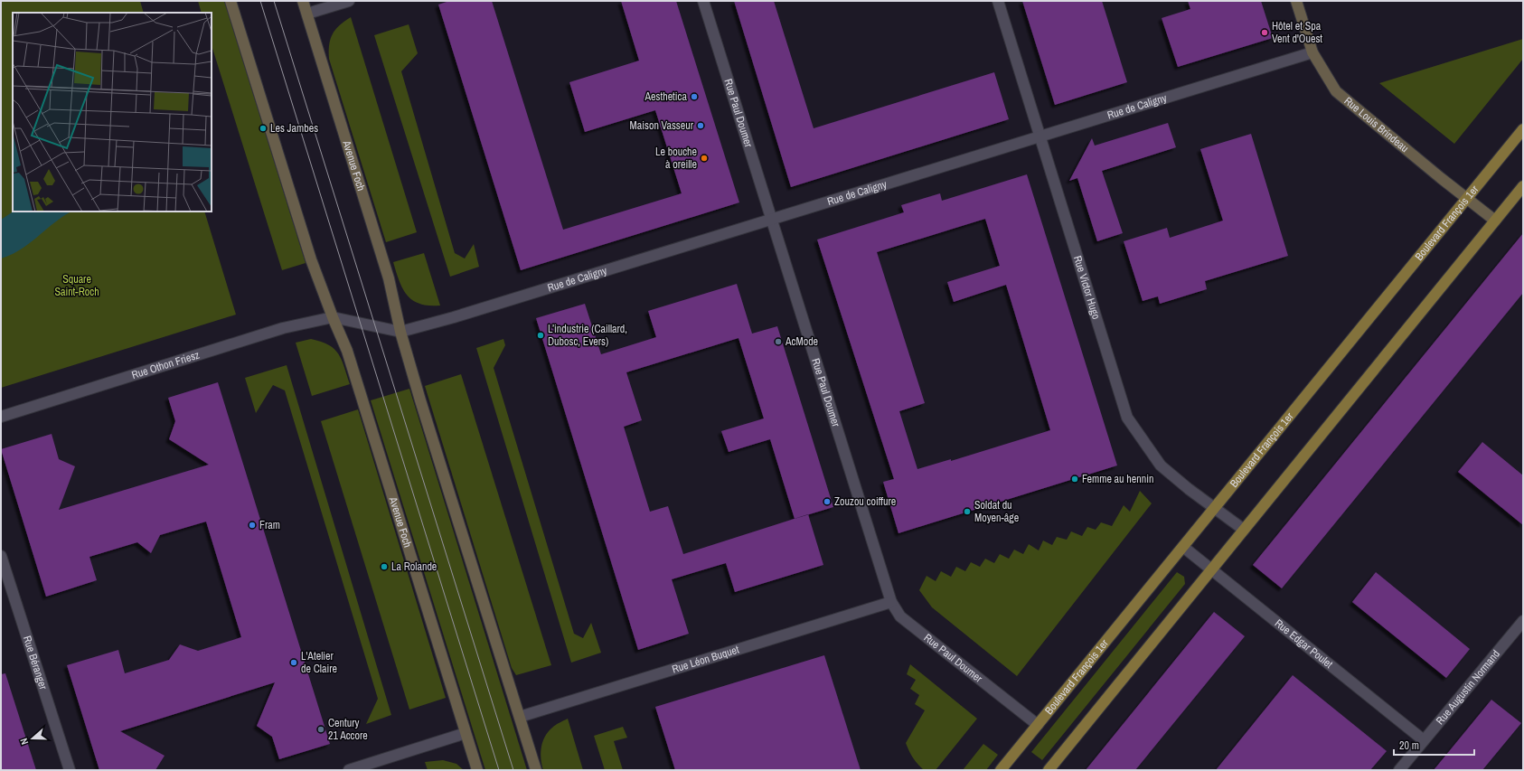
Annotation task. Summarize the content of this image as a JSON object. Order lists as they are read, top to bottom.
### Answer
{
  "streets": {
    "main road": ["Boulevard François 1er"],
    "street": [
      "Rue de Caligny",
      "Rue Paul Doumer",
      "Rue Louis Brindeau",
      "Avenue Foch",
      "Rue Victor Hugo",
      "Rue Othon Friesz",
      "Rue Edgar Poulet",
      "Rue Léon Buquet",
      "Rue Béranger",
      "Rue Augustin Normand"
    ]
  },
  "crossings": [
    ["Rue de Caligny", "Rue Paul Doumer"],
    ["Rue de Caligny", "Rue Louis Brindeau"],
    ["Rue de Caligny", "Avenue Foch"],
    ["Rue de Caligny", "Rue Victor Hugo"],
    ["Rue Paul Doumer", "Boulevard François 1er"],
    ["Rue Paul Doumer", "Rue Léon Buquet"],
    ["Rue Louis Brindeau", "Boulevard François 1er"],
    ["Avenue Foch", "Rue Othon Friesz"],
    ["Avenue Foch", "Rue Léon Buquet"],
    ["Boulevard François 1er", "Rue Victor Hugo"],
    ["Boulevard François 1er", "Rue Edgar Poulet"],
    ["Rue Edgar Poulet", "Rue Augustin Normand"]
  ],
  "parks": ["Square Saint-Roch"],
  "places": [
    "Hôtel et Spa Vent d'Ouest",
    "Aesthetica",
    "Maison Vasseur",
    "Les Jambes",
    "Le bouche à oreille",
    "L’industrie (Caillard, Dubosc, Evers)",
    "AcMode",
    "Femme au hennin",
    "Zouzou coiffure",
    "Soldat du Moyen-âge",
    "Fram",
    "La Rolande",
    "L'Atelier de Claire",
    "Century 21 Accore"
  ],
  "scale_bar": "20 m",
  "north": "left"
}
